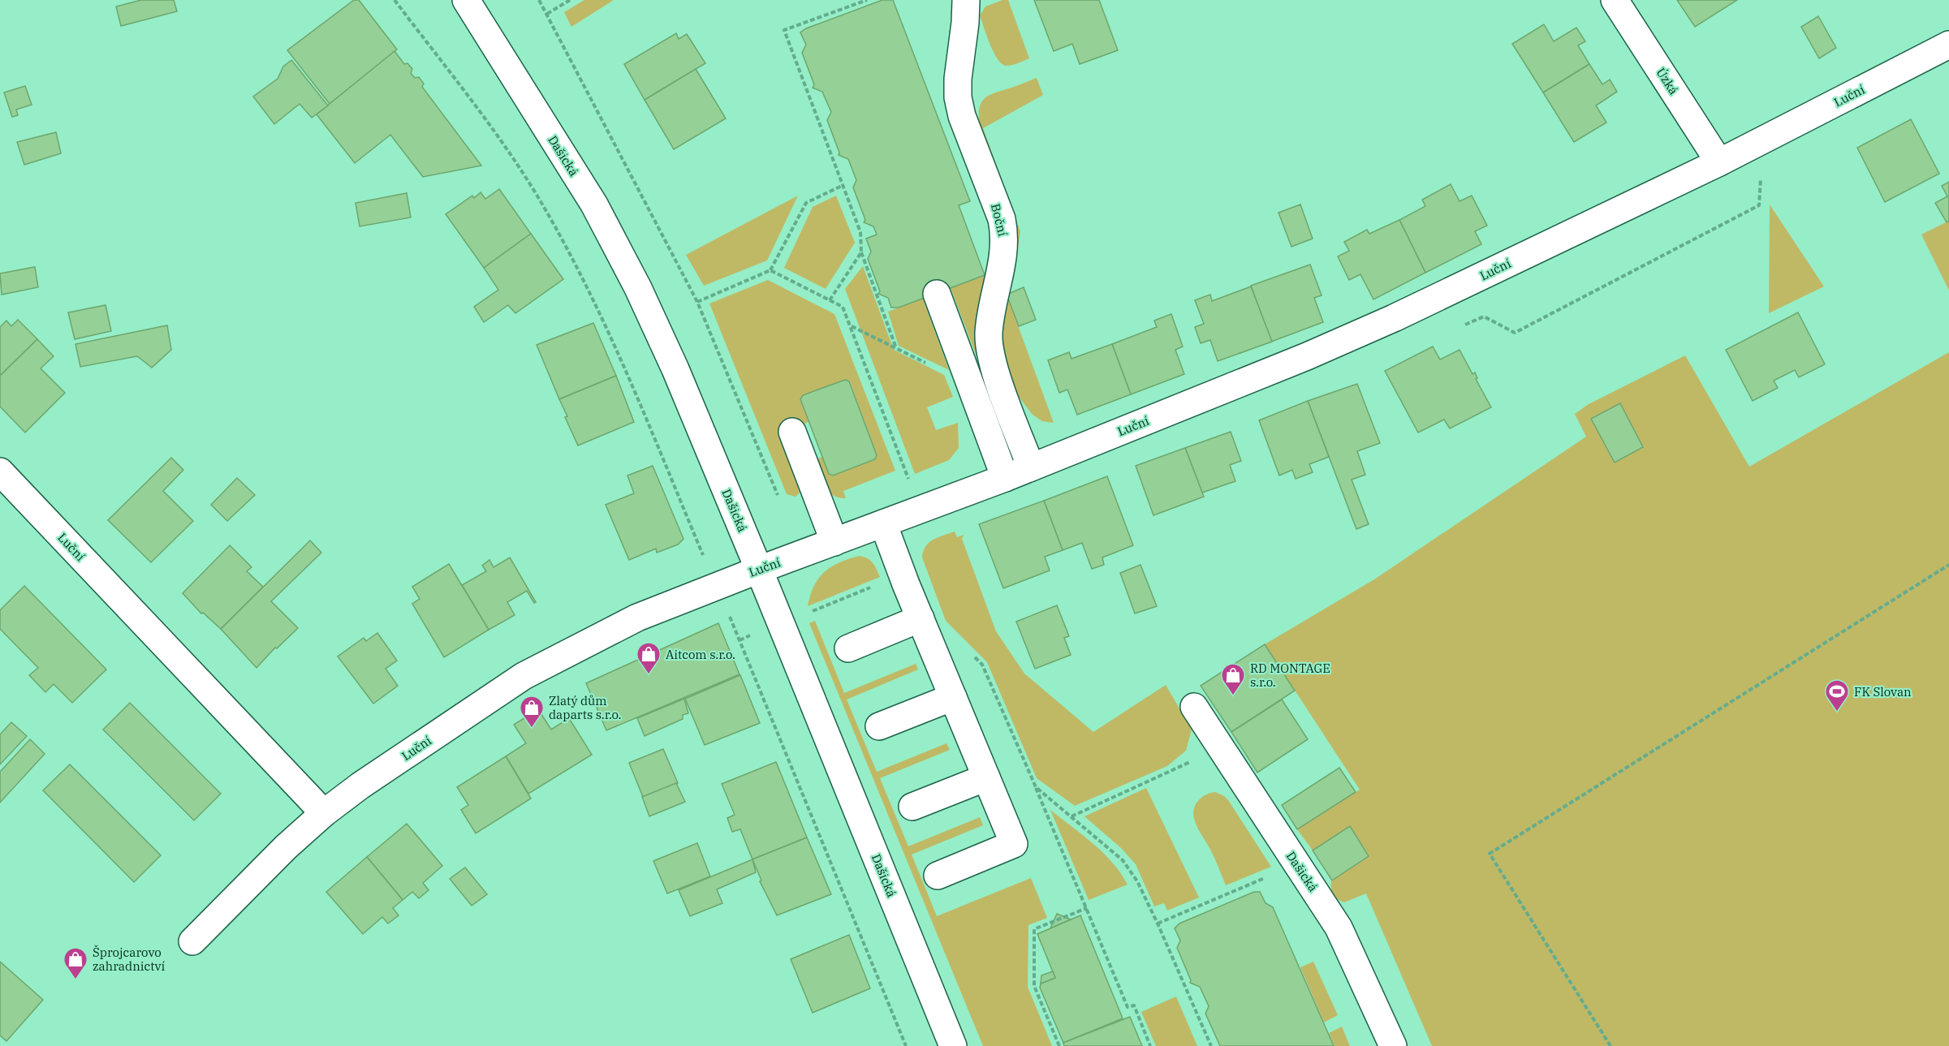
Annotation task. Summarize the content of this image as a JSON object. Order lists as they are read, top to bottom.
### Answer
{
  "streets": {
    "street": [
      "Úzká",
      "Luční",
      "Dašická",
      "Boční"
    ]
  },
  "crossings": [
    ["Úzká", "Luční"],
    ["Luční", "Dašická"],
    ["Luční", "Boční"]
  ],
  "places": {
    "shop": [
      "Aitcom s.r.o.",
      "RD MONTAGE s.r.o.",
      "Zlatý dům daparts s.r.o.",
      "Šprojcarovo zahradnictví"
    ],
    "sports": ["FK Slovan"]
  }
}
